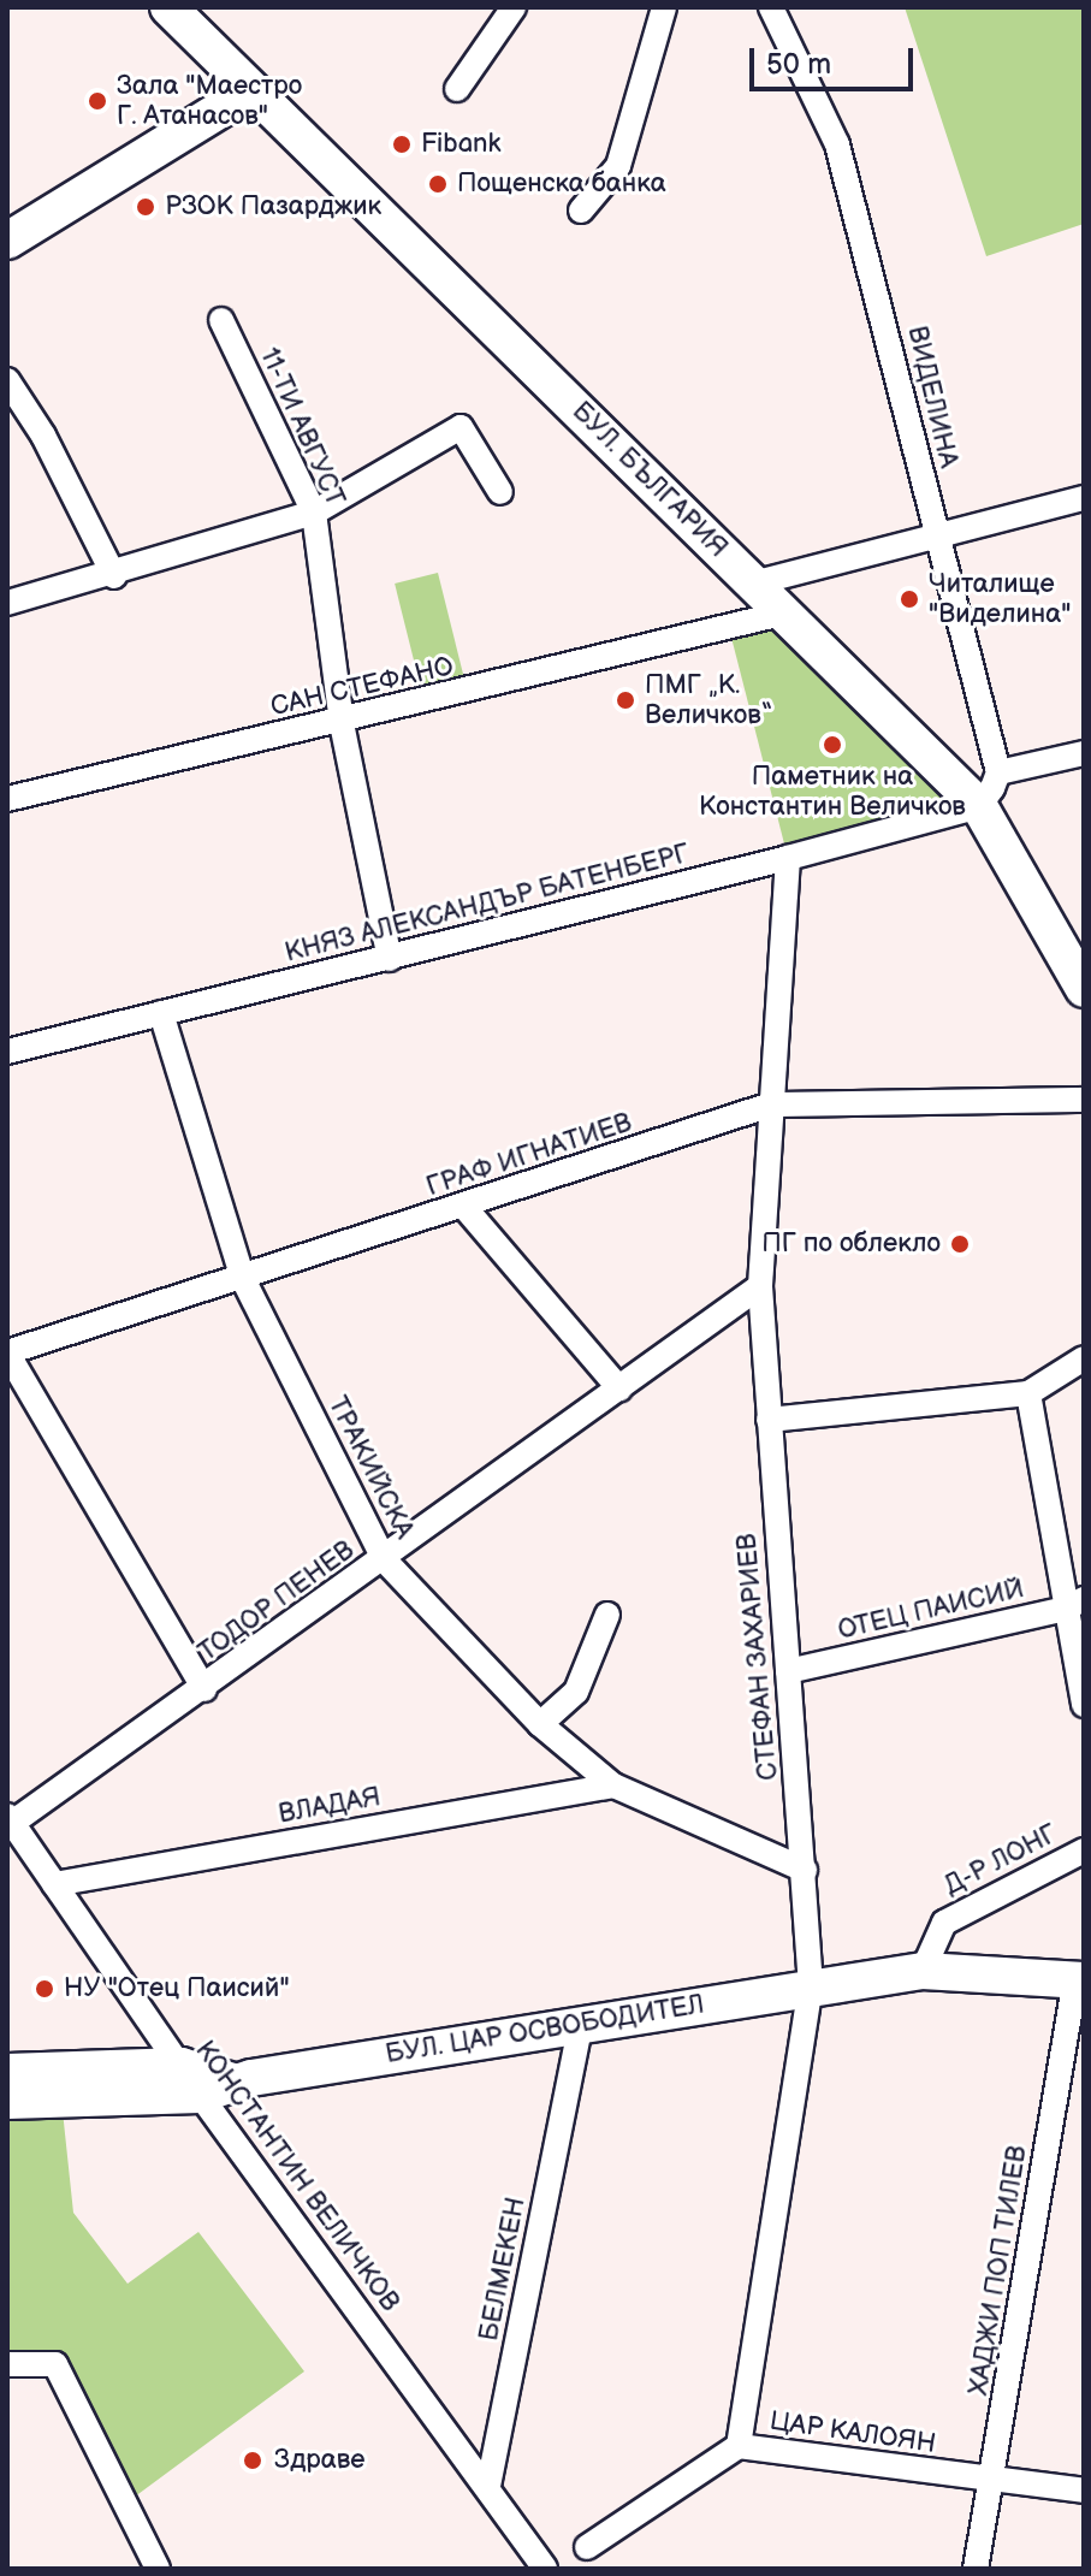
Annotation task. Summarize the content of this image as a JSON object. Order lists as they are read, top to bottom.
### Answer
{
  "streets": {
    "street": [
      "ВИДЕЛИНА",
      "11-ТИ АВГУСТ",
      "БУЛ. БЪЛГАРИЯ",
      "САН СТЕФАНО",
      "КНЯЗ АЛЕКСАНДЪР БАТЕНБЕРГ",
      "ГРАФ ИГНАТИЕВ",
      "ТРАКИЙСКА",
      "ТОДОР ПЕНЕВ",
      "ОТЕЦ ПАИСИЙ",
      "СТЕФАН ЗАХАРИЕВ",
      "ВЛАДАЯ",
      "Д-Р ЛОНГ",
      "БУЛ. ЦАР ОСВОБОДИТЕЛ",
      "КОНСТАНТИН ВЕЛИЧКОВ",
      "БЕЛМЕКЕН",
      "ХАДЖИ ПОП ТИЛЕВ",
      "ЦАР КАЛОЯН"
    ]
  },
  "crossings": [
    ["11-ТИ АВГУСТ", "САН СТЕФАНО"],
    ["11-ТИ АВГУСТ", "КНЯЗ АЛЕКСАНДЪР БАТЕНБЕРГ"],
    ["БУЛ. БЪЛГАРИЯ", "САН СТЕФАНО"],
    ["БУЛ. БЪЛГАРИЯ", "КНЯЗ АЛЕКСАНДЪР БАТЕНБЕРГ"],
    ["КНЯЗ АЛЕКСАНДЪР БАТЕНБЕРГ", "ТРАКИЙСКА"],
    ["КНЯЗ АЛЕКСАНДЪР БАТЕНБЕРГ", "СТЕФАН ЗАХАРИЕВ"],
    ["ГРАФ ИГНАТИЕВ", "ТРАКИЙСКА"],
    ["ГРАФ ИГНАТИЕВ", "СТЕФАН ЗАХАРИЕВ"],
    ["ТРАКИЙСКА", "ТОДОР ПЕНЕВ"],
    ["ТРАКИЙСКА", "СТЕФАН ЗАХАРИЕВ"],
    ["ТРАКИЙСКА", "ВЛАДАЯ"],
    ["ТОДОР ПЕНЕВ", "СТЕФАН ЗАХАРИЕВ"],
    ["ТОДОР ПЕНЕВ", "КОНСТАНТИН ВЕЛИЧКОВ"],
    ["ОТЕЦ ПАИСИЙ", "СТЕФАН ЗАХАРИЕВ"],
    ["СТЕФАН ЗАХАРИЕВ", "БУЛ. ЦАР ОСВОБОДИТЕЛ"],
    ["СТЕФАН ЗАХАРИЕВ", "ЦАР КАЛОЯН"],
    ["ВЛАДАЯ", "КОНСТАНТИН ВЕЛИЧКОВ"],
    ["Д-Р ЛОНГ", "БУЛ. ЦАР ОСВОБОДИТЕЛ"],
    ["БУЛ. ЦАР ОСВОБОДИТЕЛ", "КОНСТАНТИН ВЕЛИЧКОВ"],
    ["БУЛ. ЦАР ОСВОБОДИТЕЛ", "БЕЛМЕКЕН"],
    ["БУЛ. ЦАР ОСВОБОДИТЕЛ", "ХАДЖИ ПОП ТИЛЕВ"],
    ["КОНСТАНТИН ВЕЛИЧКОВ", "БЕЛМЕКЕН"],
    ["ХАДЖИ ПОП ТИЛЕВ", "ЦАР КАЛОЯН"]
  ],
  "places": [
    "Зала \"Маестро Г. Атанасов\"",
    "Fibank",
    "Пощенска банка",
    "РЗОК Пазарджик",
    "Читалище \"Виделина\"",
    "ПМГ „К. Величков“",
    "Паметник на Константин Величков",
    "ПГ по облекло",
    "НУ \"Отец Паисий\"",
    "Здраве"
  ],
  "scale_bar": "50 m"
}
